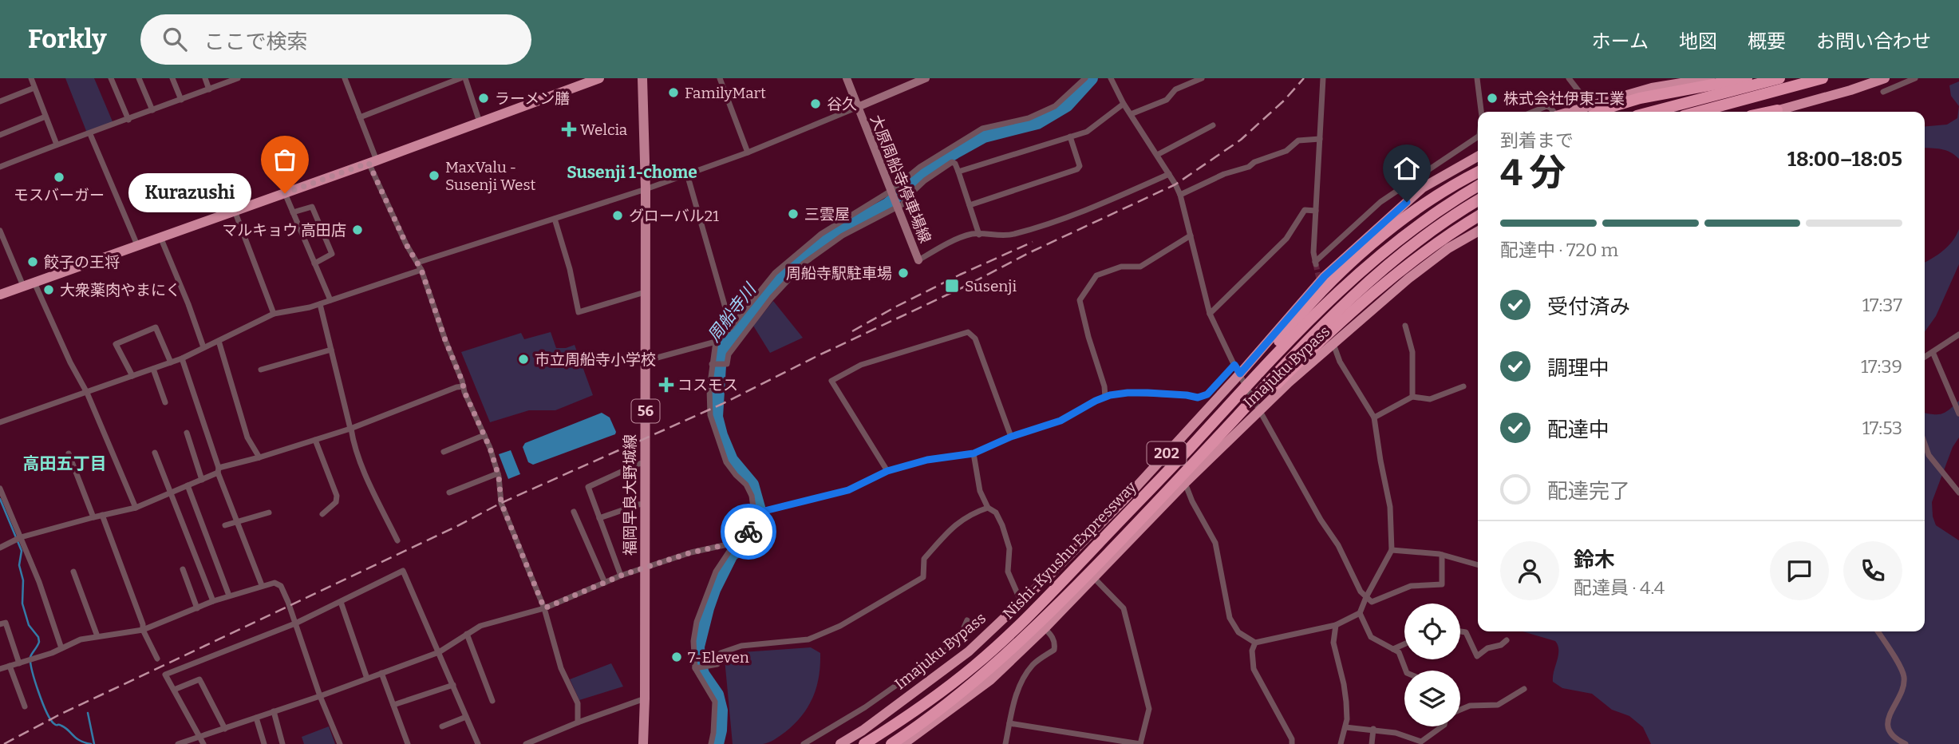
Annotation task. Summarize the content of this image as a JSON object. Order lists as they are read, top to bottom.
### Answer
{
  "streets": {
    "highway": ["Imajuku Bypass", "202", "Nishi-Kyushu Expressway"],
    "main road": ["大原周船寺停車場線", "56", "福岡早良大野城線"]
  },
  "crossings": [
    ["Imajuku Bypass", "Nishi-Kyushu Expressway"]
  ],
  "districts": ["Susenji 1-chome", "高田五丁目"],
  "water": ["周船寺川"],
  "places": {
    "other": [
      "FamilyMart",
      "ラーメン膳",
      "株式会社伊東工業",
      "谷久",
      "MaxValu - Susenji West",
      "モスバーガー",
      "Kurazushi",
      "三雲屋",
      "グローバル21",
      "マルキョウ 高田店",
      "餃子の王将",
      "周船寺駅駐車場",
      "大衆薬肉やまにく",
      "市立周船寺小学校",
      "7-Eleven"
    ],
    "health": ["Welcia", "コスモス"],
    "transit": ["Susenji"]
  },
  "page": {
    "header": "Forkly",
    "search": "ここで検索",
    "nav": [
      "ホーム",
      "地図",
      "概要",
      "お問い合わせ"
    ],
    "heading": ["4 分", "到着まで", "18:00–18:05"],
    "panel": ["鈴木", "配達員 · 4.4"],
    "bubble": "Kurazushi",
    "bar": "配達中 · 720 m",
    "list": [
      ["受付済み", "17:37"],
      ["調理中", "17:39"],
      ["配達中", "17:53"],
      "配達完了"
    ]
  }
}
